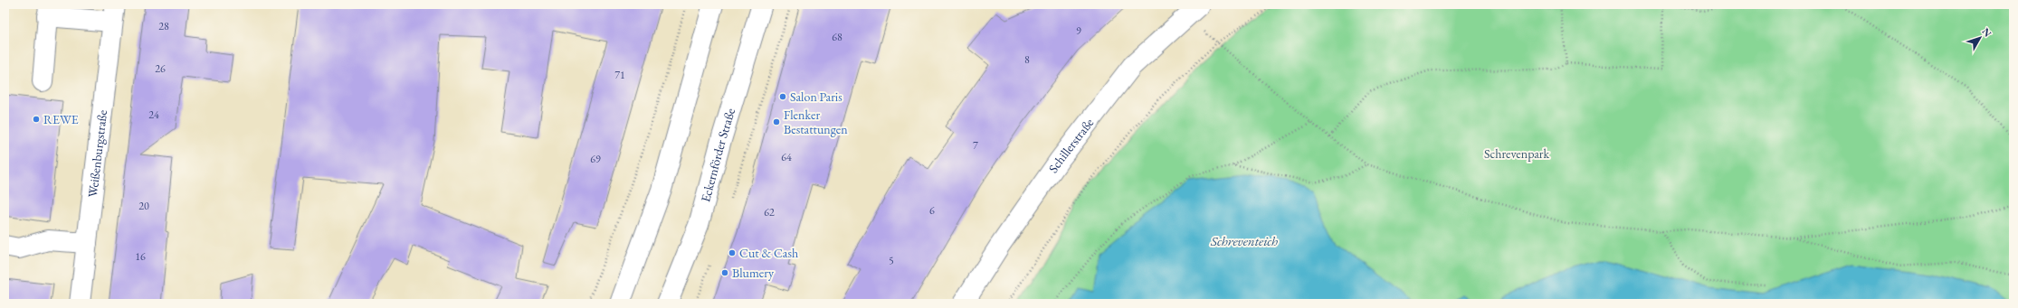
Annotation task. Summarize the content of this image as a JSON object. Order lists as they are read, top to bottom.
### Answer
{
  "streets": {
    "street": ["Schillerstraße", "Weißenburgstraße", "Eckernförder Straße"]
  },
  "water": ["Schreventeich"],
  "parks": ["Schrevenpark"],
  "places": [
    "Salon Paris",
    "REWE",
    "Flenker Bestattungen",
    "Cut & Cash",
    "Blumery"
  ],
  "house_numbers": [
    "28",
    "9",
    "68",
    "8",
    "26",
    "71",
    "24",
    "7",
    "64",
    "69",
    "20",
    "6",
    "62",
    "16",
    "5"
  ],
  "north": "top right"
}
